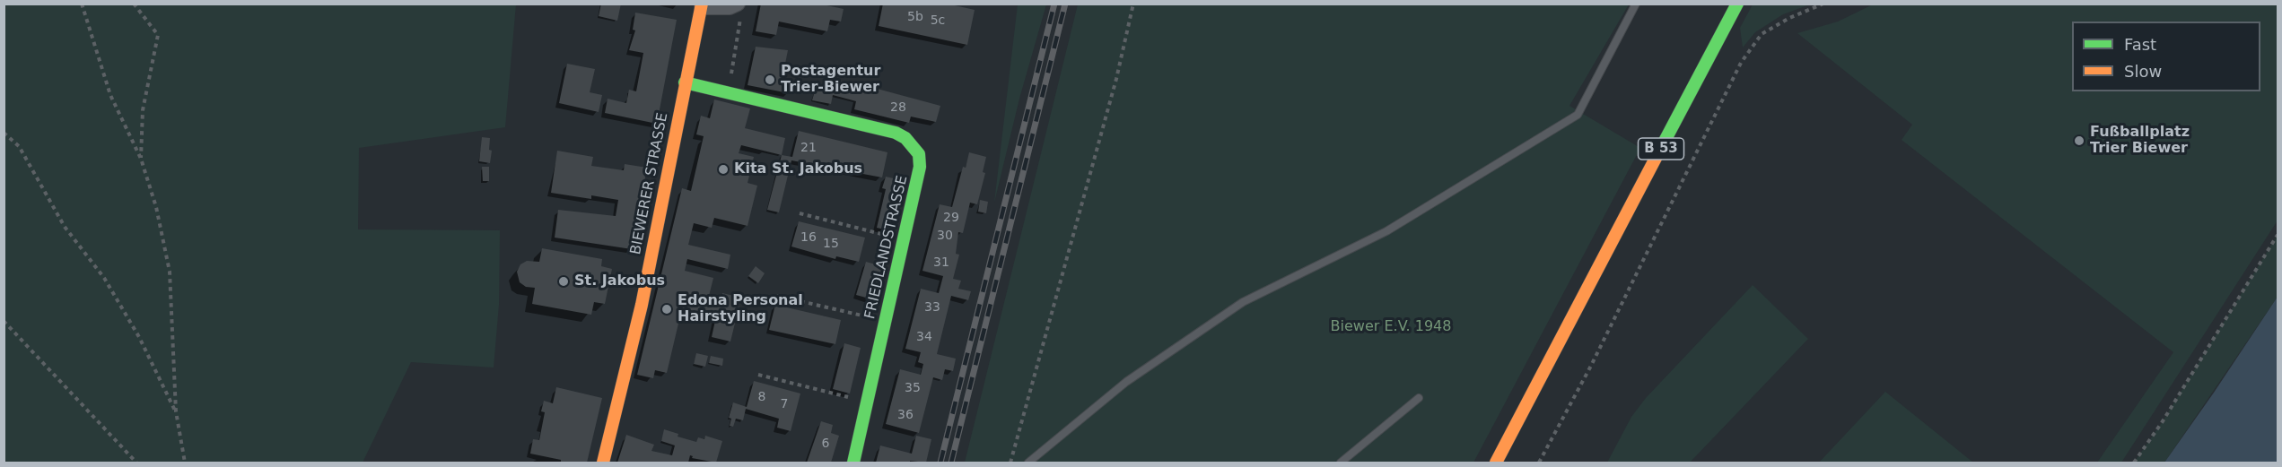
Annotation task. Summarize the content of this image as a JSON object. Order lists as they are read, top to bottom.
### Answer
{
  "streets": {
    "street": ["B 53", "BIEWERER STRASSE", "FRIEDLANDSTRASSE"]
  },
  "crossings": [
    ["BIEWERER STRASSE", "FRIEDLANDSTRASSE"]
  ],
  "parks": ["Biewer E.V. 1948"],
  "places": [
    "Postagentur Trier-Biewer",
    "Fußballplatz Trier Biewer",
    "Kita St. Jakobus",
    "St. Jakobus",
    "Edona Personal Hairstyling"
  ],
  "house_numbers": [
    "5b",
    "5c",
    "28",
    "21",
    "29",
    "30",
    "16",
    "15",
    "31",
    "33",
    "34",
    "35",
    "8",
    "7",
    "36",
    "6"
  ],
  "legend": ["Fast", "Slow"]
}
